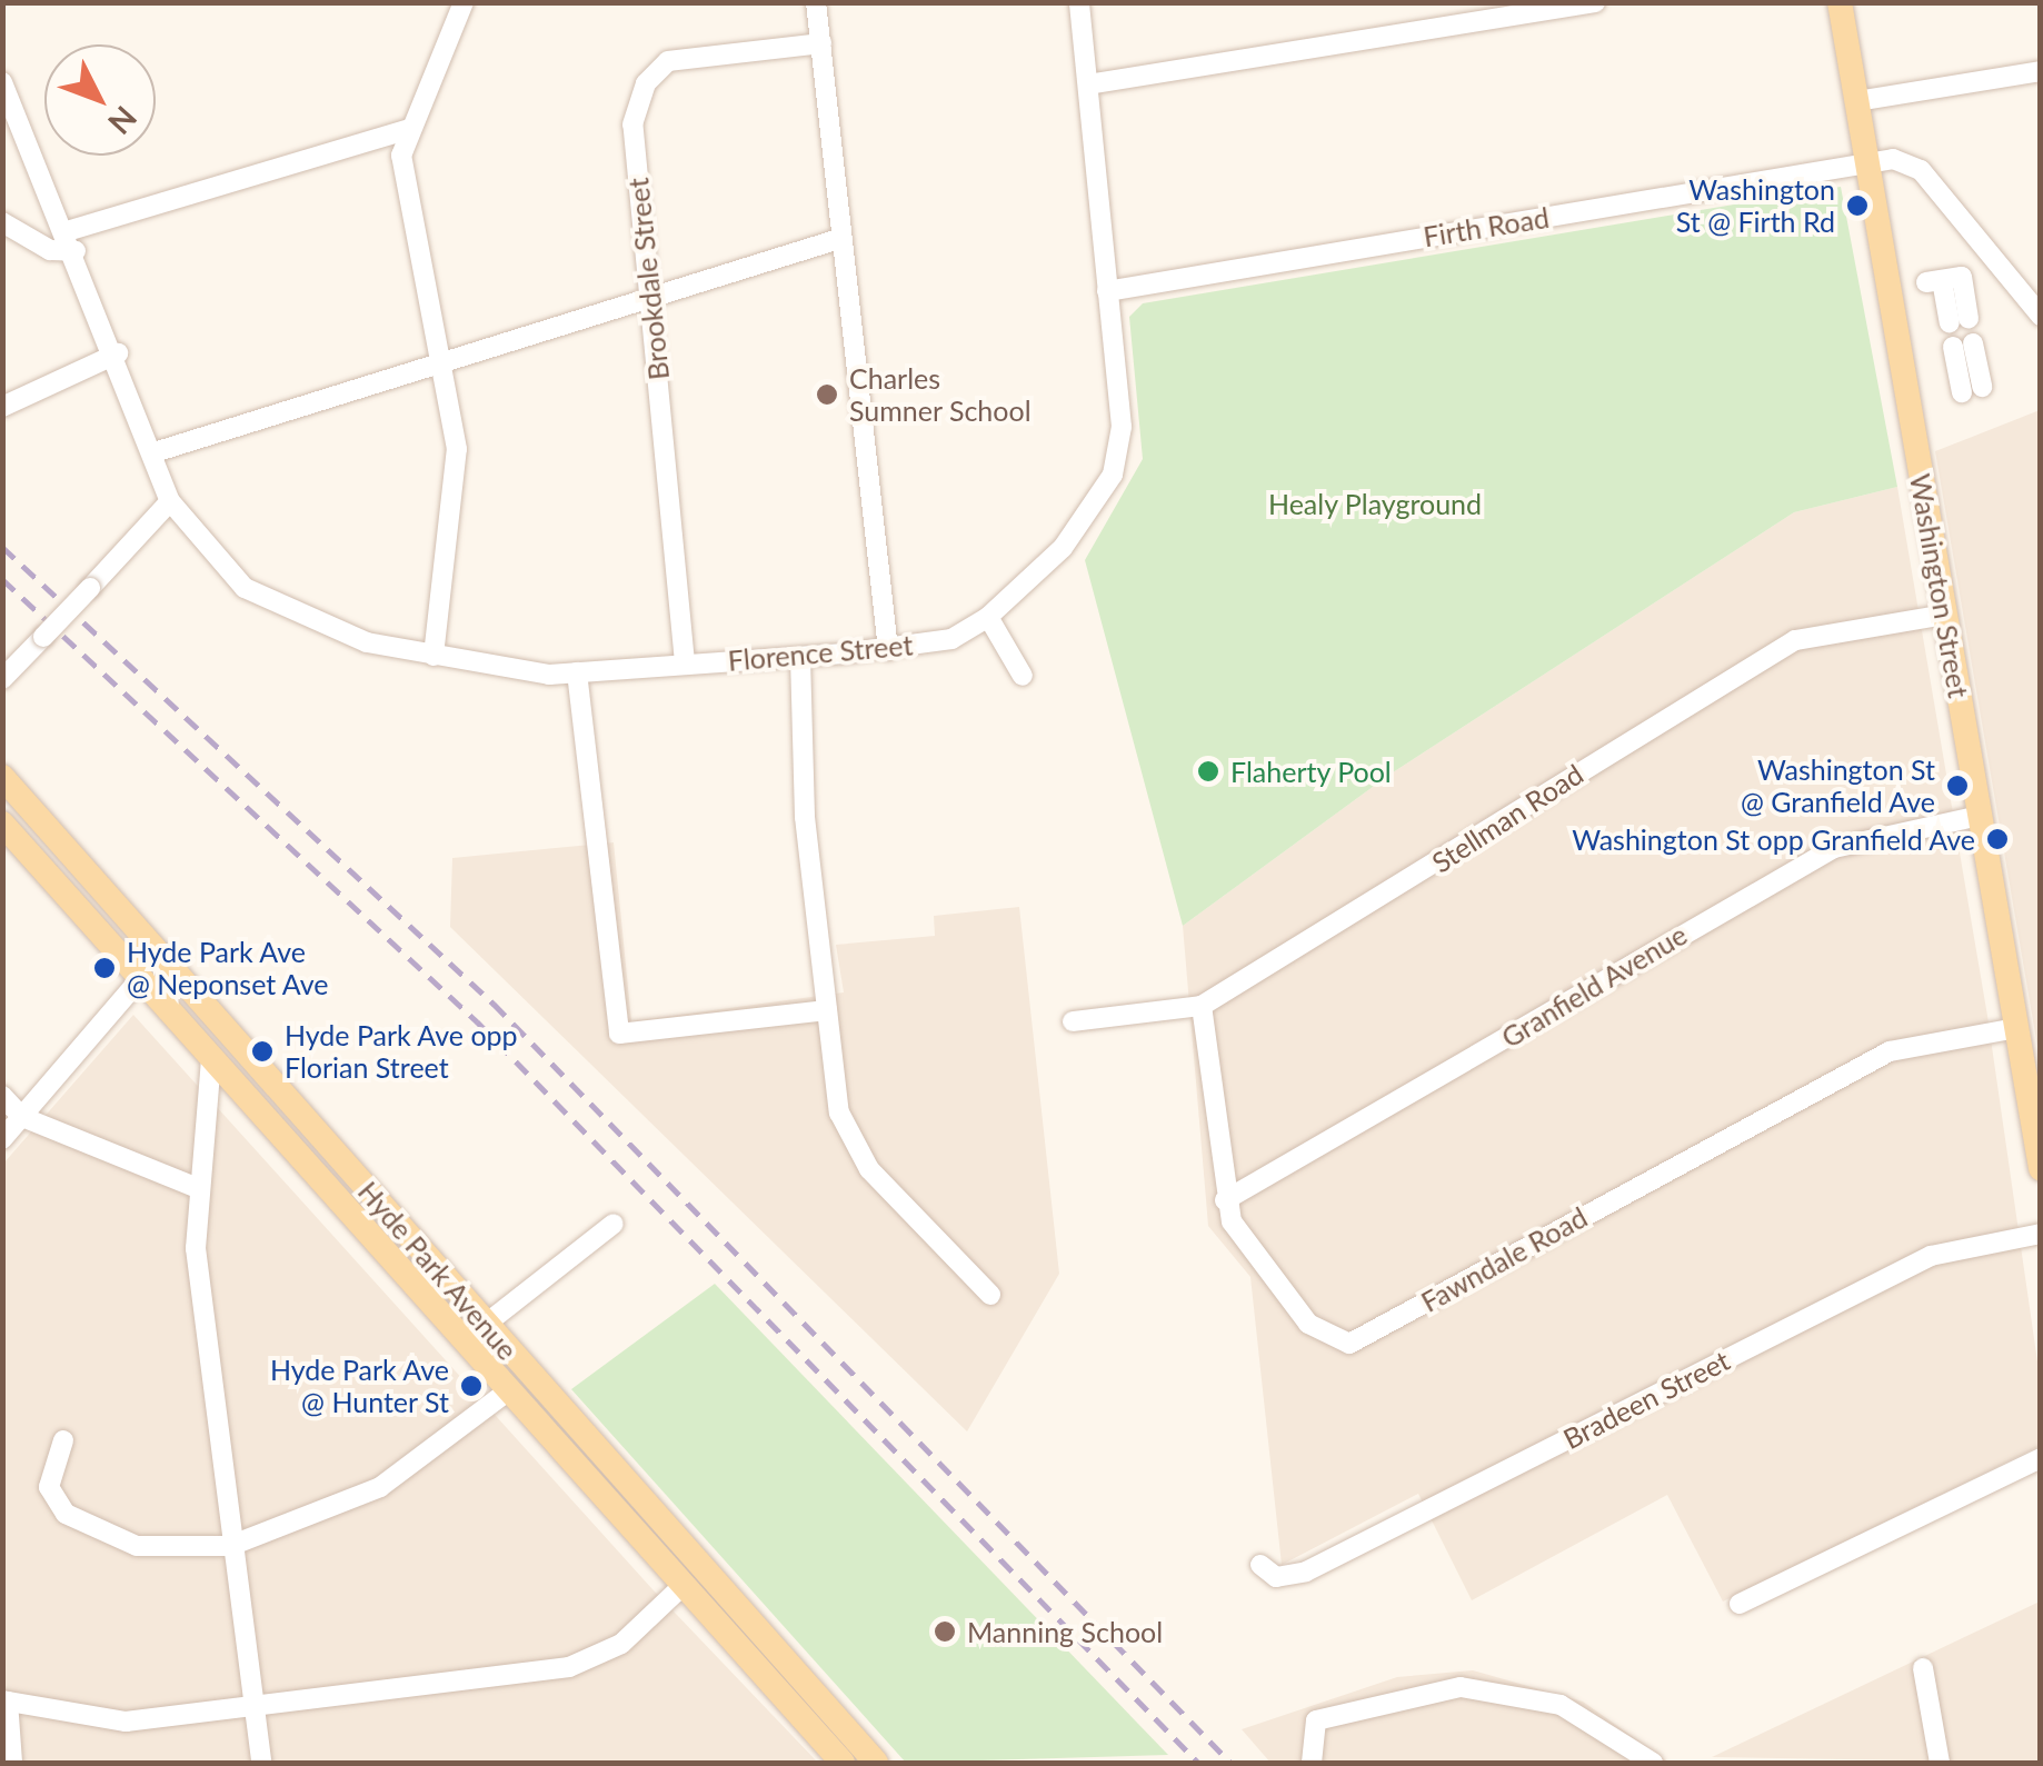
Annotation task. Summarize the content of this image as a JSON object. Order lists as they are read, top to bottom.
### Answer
{
  "streets": {
    "main road": ["Washington Street", "Hyde Park Avenue"],
    "street": [
      "Firth Road",
      "Brookdale Street",
      "Florence Street",
      "Stellman Road",
      "Granfield Avenue",
      "Fawndale Road",
      "Bradeen Street"
    ]
  },
  "crossings": [
    ["Firth Road", "Washington Street"],
    ["Firth Road", "Florence Street"],
    ["Brookdale Street", "Florence Street"],
    ["Washington Street", "Stellman Road"],
    ["Washington Street", "Granfield Avenue"],
    ["Washington Street", "Fawndale Road"],
    ["Stellman Road", "Fawndale Road"],
    ["Granfield Avenue", "Fawndale Road"]
  ],
  "parks": ["Healy Playground"],
  "places": [
    "Washington St @ Firth Rd",
    "Charles Sumner School",
    "Flaherty Pool",
    "Washington St @ Granfield Ave",
    "Washington St opp Granfield Ave",
    "Hyde Park Ave @ Neponset Ave",
    "Hyde Park Ave opp Florian Street",
    "Hyde Park Ave @ Hunter St",
    "Manning School"
  ],
  "north": "bottom right"
}
